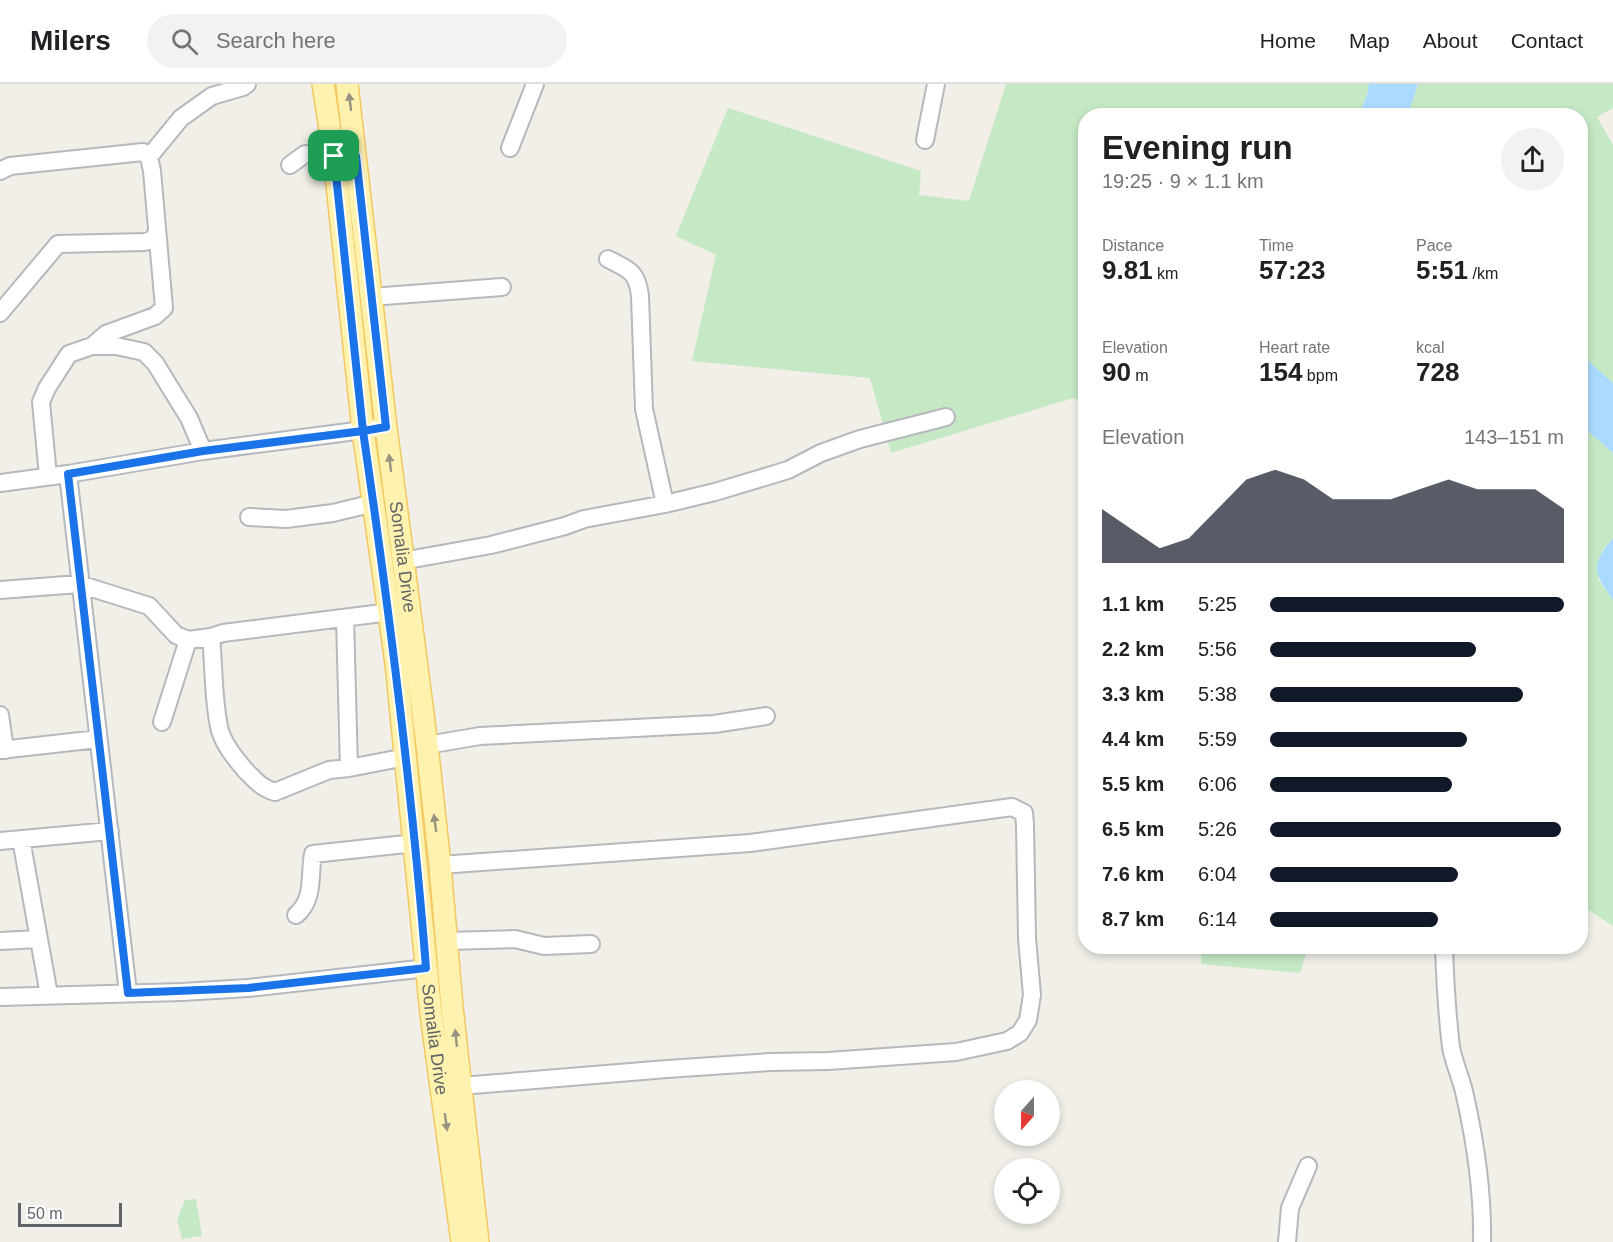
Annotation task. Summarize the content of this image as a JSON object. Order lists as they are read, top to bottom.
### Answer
{
  "streets": {
    "main road": ["Somalia Drive"]
  },
  "scale_bar": "50 m",
  "north": "bottom",
  "page": {
    "header": "Milers",
    "search": "Search here",
    "nav": [
      "Home",
      "Map",
      "About",
      "Contact"
    ],
    "heading": ["Evening run", "19:25 · 9 × 1.1 km"],
    "stats": [
      ["Distance", "9.81 km"],
      ["Time", "57:23"],
      ["Pace", "5:51 /km"],
      ["Elevation", "90 m"],
      ["Heart rate", "154 bpm"],
      ["kcal", "728"]
    ],
    "chart": ["Elevation", "143–151 m"],
    "list": [
      {
        "name": "1.1 km",
        "note": "5:25"
      },
      {
        "name": "2.2 km",
        "note": "5:56"
      },
      {
        "name": "3.3 km",
        "note": "5:38"
      },
      {
        "name": "4.4 km",
        "note": "5:59"
      },
      {
        "name": "5.5 km",
        "note": "6:06"
      },
      {
        "name": "6.5 km",
        "note": "5:26"
      },
      {
        "name": "7.6 km",
        "note": "6:04"
      },
      {
        "name": "8.7 km",
        "note": "6:14"
      }
    ],
    "scale": "50 m"
  }
}
